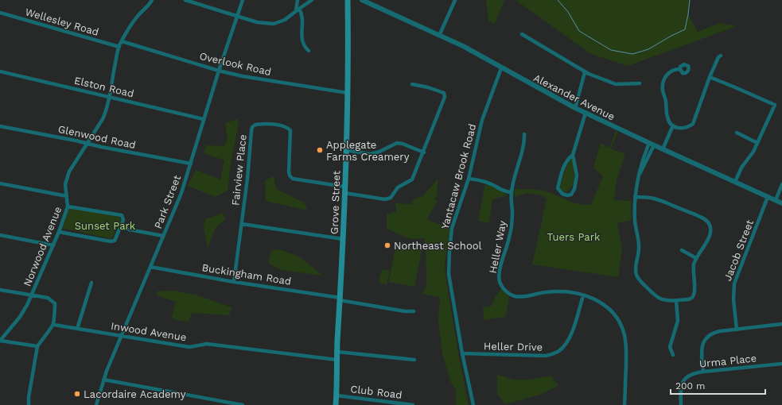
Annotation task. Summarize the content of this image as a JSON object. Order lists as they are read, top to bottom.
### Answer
{
  "streets": {
    "main road": ["Grove Street"],
    "street": [
      "Wellesley Road",
      "Overlook Road",
      "Elston Road",
      "Alexander Avenue",
      "Glenwood Road",
      "Fairview Place",
      "Yantacaw Brook Road",
      "Park Street",
      "Norwood Avenue",
      "Heller Way",
      "Jacob Street",
      "Buckingham Road",
      "Inwood Avenue",
      "Heller Drive",
      "Urma Place",
      "Club Road"
    ]
  },
  "crossings": [
    ["Wellesley Road", "Norwood Avenue"],
    ["Overlook Road", "Park Street"],
    ["Overlook Road", "Grove Street"],
    ["Overlook Road", "Norwood Avenue"],
    ["Elston Road", "Park Street"],
    ["Elston Road", "Norwood Avenue"],
    ["Alexander Avenue", "Yantacaw Brook Road"],
    ["Alexander Avenue", "Jacob Street"],
    ["Glenwood Road", "Park Street"],
    ["Glenwood Road", "Norwood Avenue"],
    ["Fairview Place", "Grove Street"],
    ["Fairview Place", "Buckingham Road"],
    ["Yantacaw Brook Road", "Heller Drive"],
    ["Park Street", "Buckingham Road"],
    ["Park Street", "Inwood Avenue"],
    ["Grove Street", "Buckingham Road"],
    ["Grove Street", "Inwood Avenue"],
    ["Grove Street", "Club Road"],
    ["Heller Way", "Heller Drive"]
  ],
  "parks": ["Sunset Park", "Tuers Park"],
  "places": ["Applegate Farms Creamery", "Northeast School", "Lacordaire Academy"],
  "scale_bar": "200 m"
}
